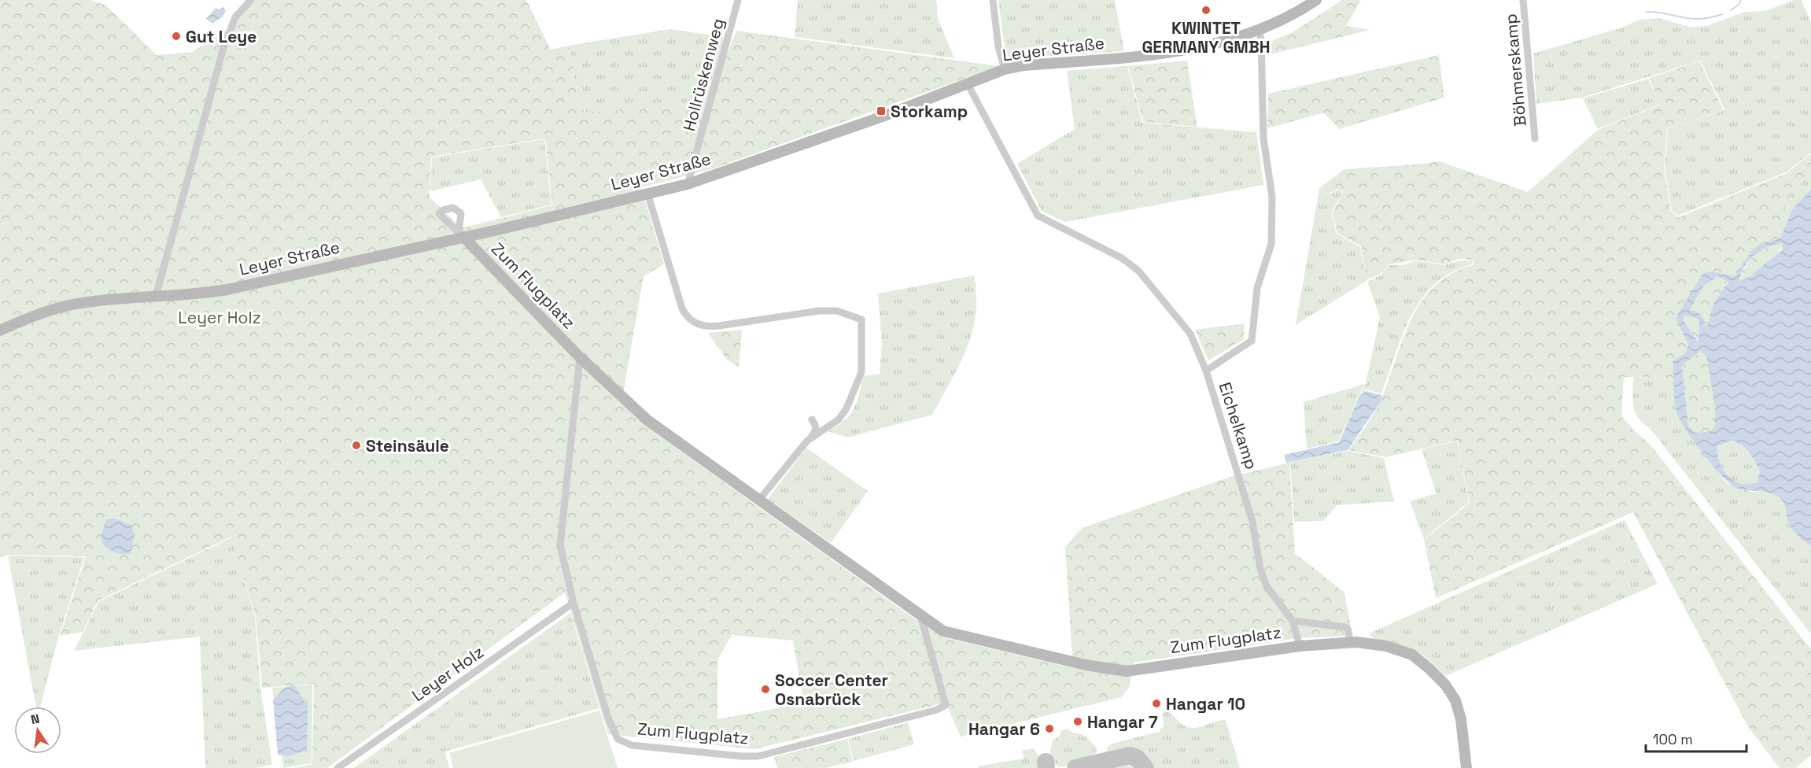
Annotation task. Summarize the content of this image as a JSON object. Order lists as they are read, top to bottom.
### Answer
{
  "streets": {
    "street": [
      "Leyer Straße",
      "Böhmerskamp",
      "Hollrüskenweg",
      "Zum Flugplatz",
      "Eichelkamp",
      "Leyer Holz"
    ]
  },
  "crossings": [
    ["Leyer Straße", "Hollrüskenweg"],
    ["Leyer Straße", "Zum Flugplatz"],
    ["Leyer Straße", "Eichelkamp"],
    ["Zum Flugplatz", "Eichelkamp"],
    ["Zum Flugplatz", "Leyer Holz"]
  ],
  "parks": ["Leyer Holz"],
  "places": {
    "other": [
      "KWINTET GERMANY GMBH",
      "Gut Leye",
      "Steinsäule",
      "Soccer Center Osnabrück",
      "Hangar 10",
      "Hangar 7",
      "Hangar 6"
    ],
    "transit": ["Storkamp"]
  },
  "scale_bar": "100 m",
  "north": "top"
}
